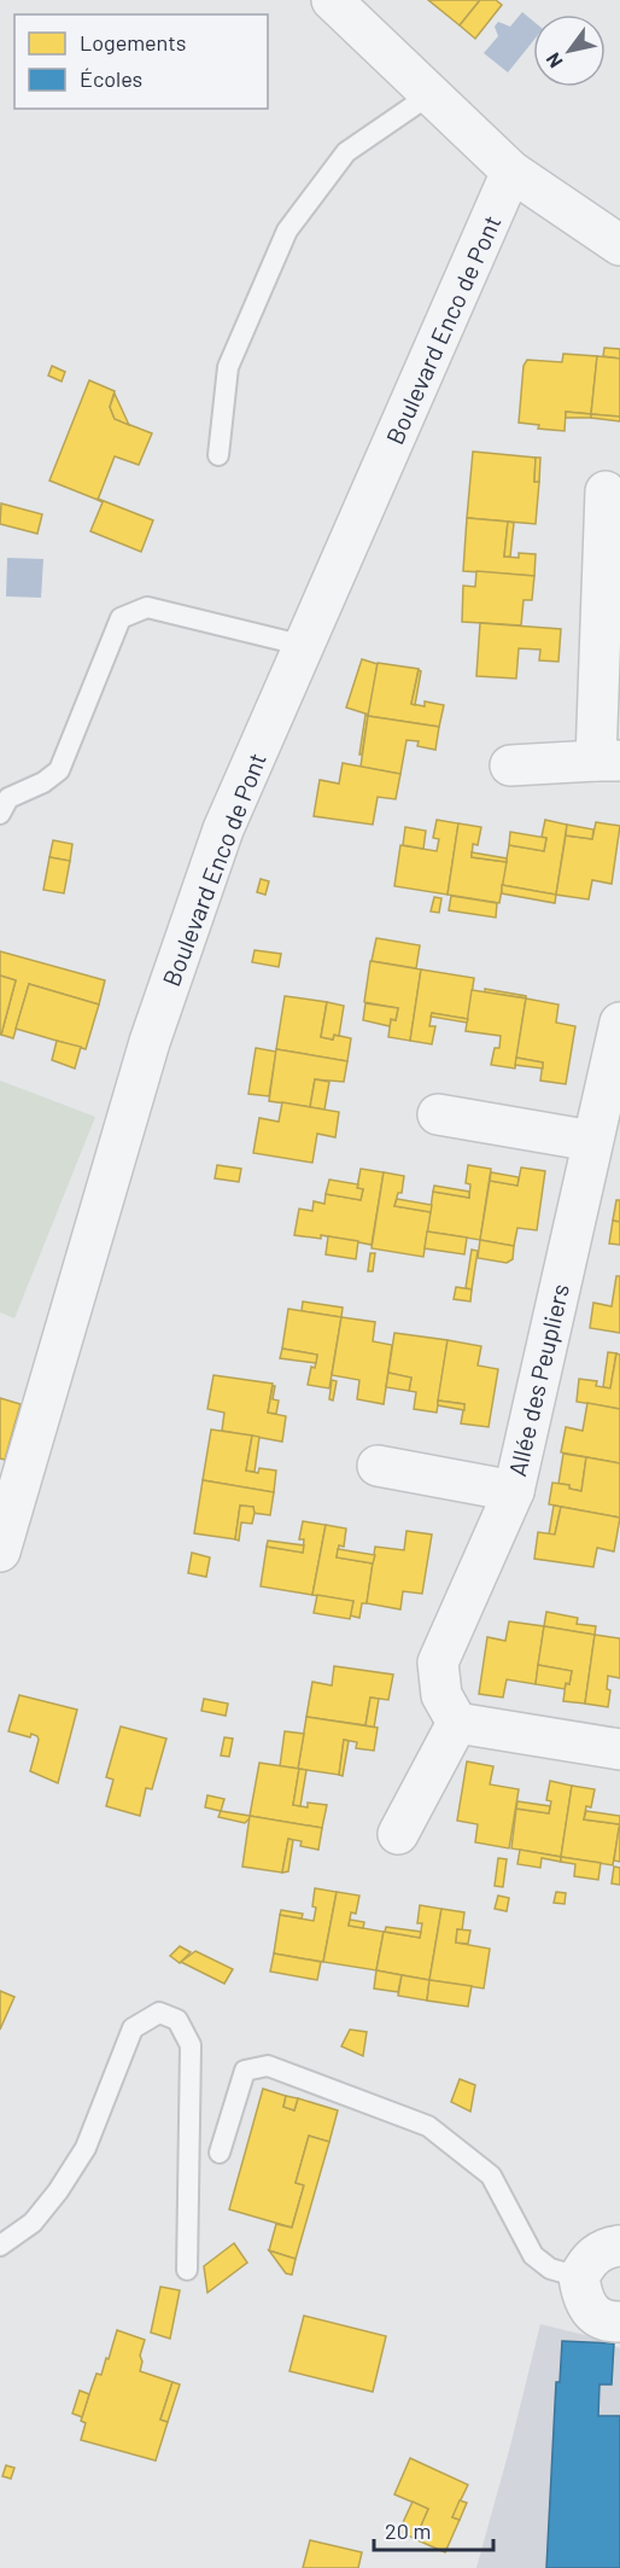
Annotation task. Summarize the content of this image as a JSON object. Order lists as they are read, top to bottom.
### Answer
{
  "streets": {
    "street": ["Boulevard Enco de Pont", "Allée des Peupliers"]
  },
  "legend": ["Logements", "Écoles"],
  "scale_bar": "20 m",
  "north": "bottom left"
}
